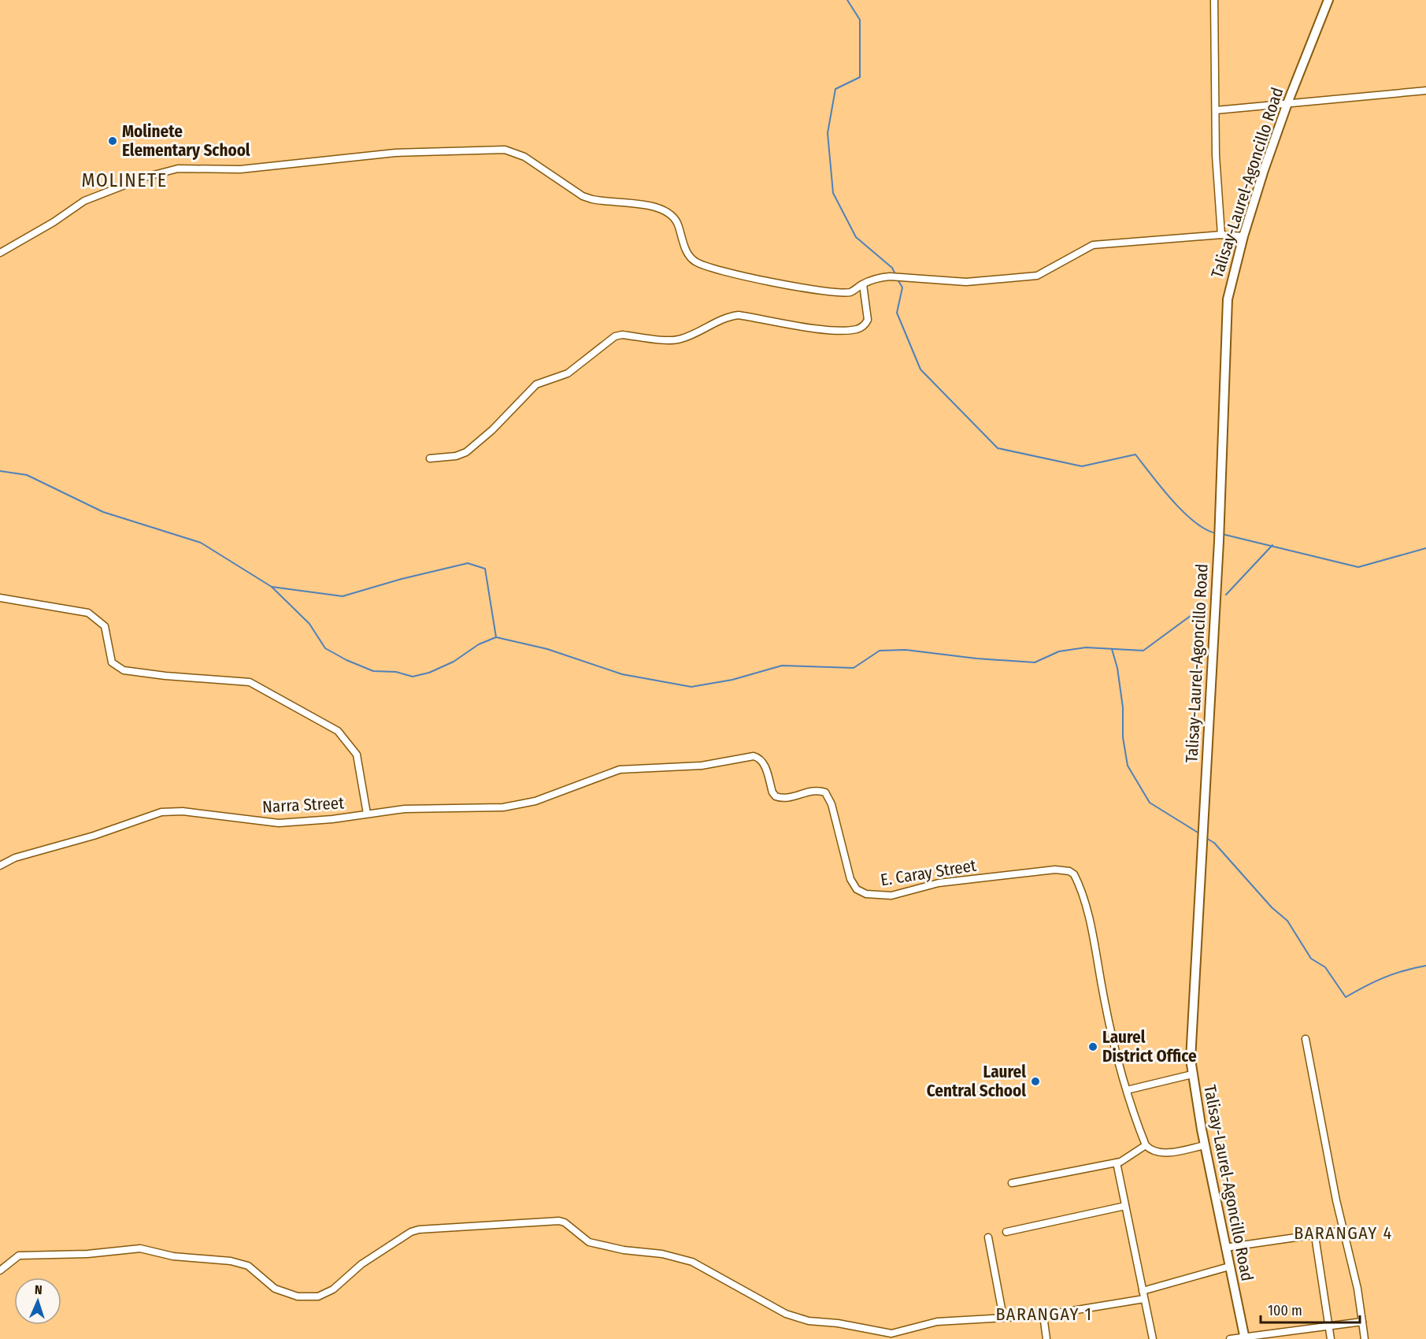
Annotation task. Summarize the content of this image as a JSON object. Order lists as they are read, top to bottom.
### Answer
{
  "streets": {
    "main road": ["Talisay-Laurel-Agoncillo Road"],
    "street": ["Narra Street", "E. Caray Street"]
  },
  "crossings": [
    ["Narra Street", "E. Caray Street"]
  ],
  "districts": ["MOLINETE", "BARANGAY 4", "BARANGAY 1"],
  "places": ["Molinete Elementary School", "Laurel District Office", "Laurel Central School"],
  "scale_bar": "100 m",
  "north": "top"
}
